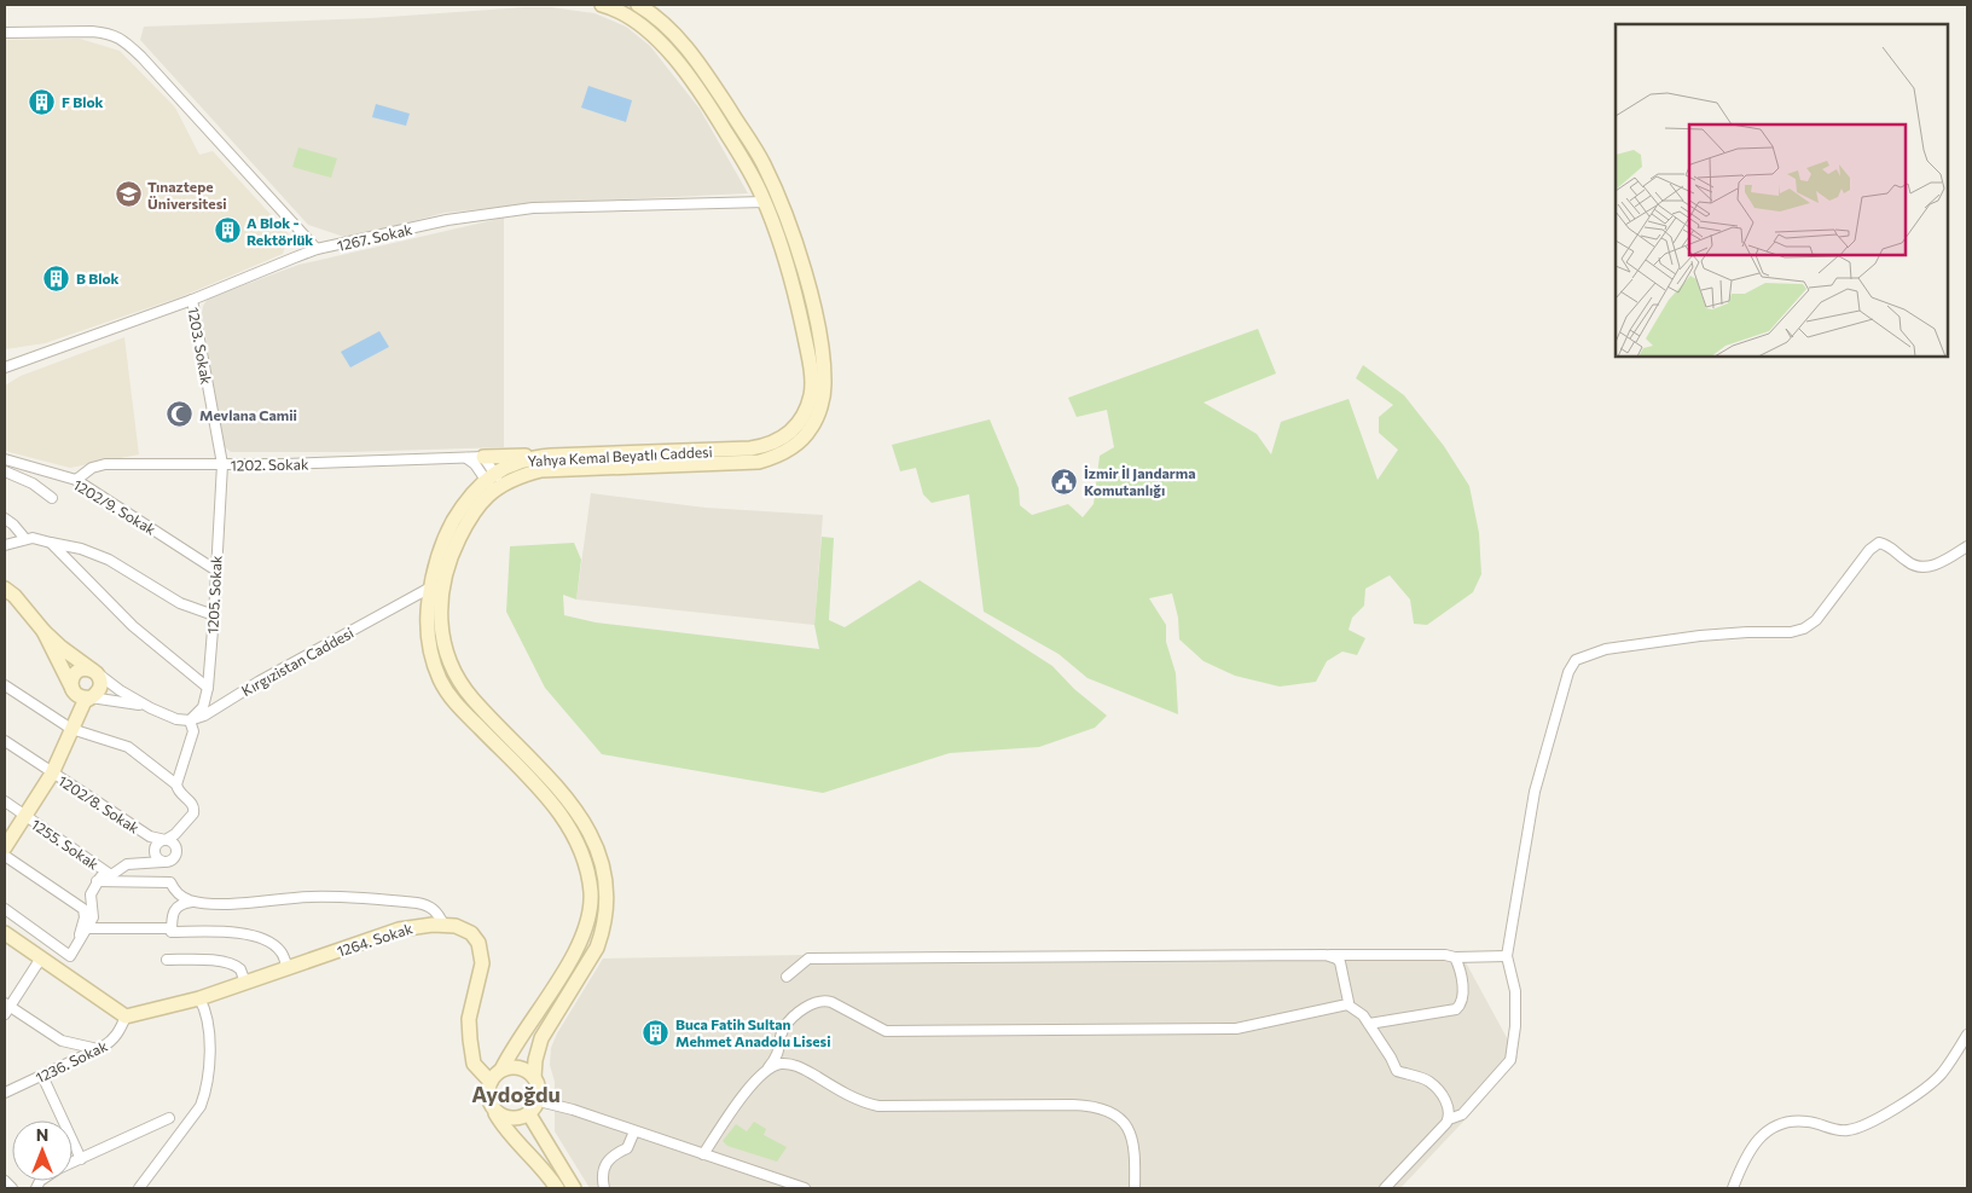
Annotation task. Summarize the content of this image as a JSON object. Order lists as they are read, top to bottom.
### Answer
{
  "streets": {
    "main road": ["Yahya Kemal Beyatlı Caddesi", "1264. Sokak"],
    "street": [
      "1267. Sokak",
      "1203. Sokak",
      "1202. Sokak",
      "1202/9. Sokak",
      "1205. Sokak",
      "Kırgızistan Caddesi",
      "1202/8. Sokak",
      "1255. Sokak",
      "1236. Sokak"
    ]
  },
  "crossings": [
    ["1267. Sokak", "1203. Sokak"],
    ["1267. Sokak", "Yahya Kemal Beyatlı Caddesi"],
    ["1203. Sokak", "1202. Sokak"],
    ["1203. Sokak", "1205. Sokak"],
    ["Yahya Kemal Beyatlı Caddesi", "Kırgızistan Caddesi"],
    ["Yahya Kemal Beyatlı Caddesi", "1264. Sokak"],
    ["1202. Sokak", "1202/9. Sokak"],
    ["1202. Sokak", "1205. Sokak"],
    ["1202/9. Sokak", "1205. Sokak"],
    ["1205. Sokak", "Kırgızistan Caddesi"],
    ["1264. Sokak", "1236. Sokak"]
  ],
  "districts": ["Aydoğdu"],
  "places": {
    "building": [
      "F Blok",
      "A Blok - Rektörlük",
      "B Blok",
      "Buca Fatih Sultan Mehmet Anadolu Lisesi"
    ],
    "school or university": ["Tınaztepe Üniversitesi"],
    "mosque": ["Mevlana Camii"],
    "public building": ["İzmir İl Jandarma Komutanlığı"]
  },
  "north": "top"
}
